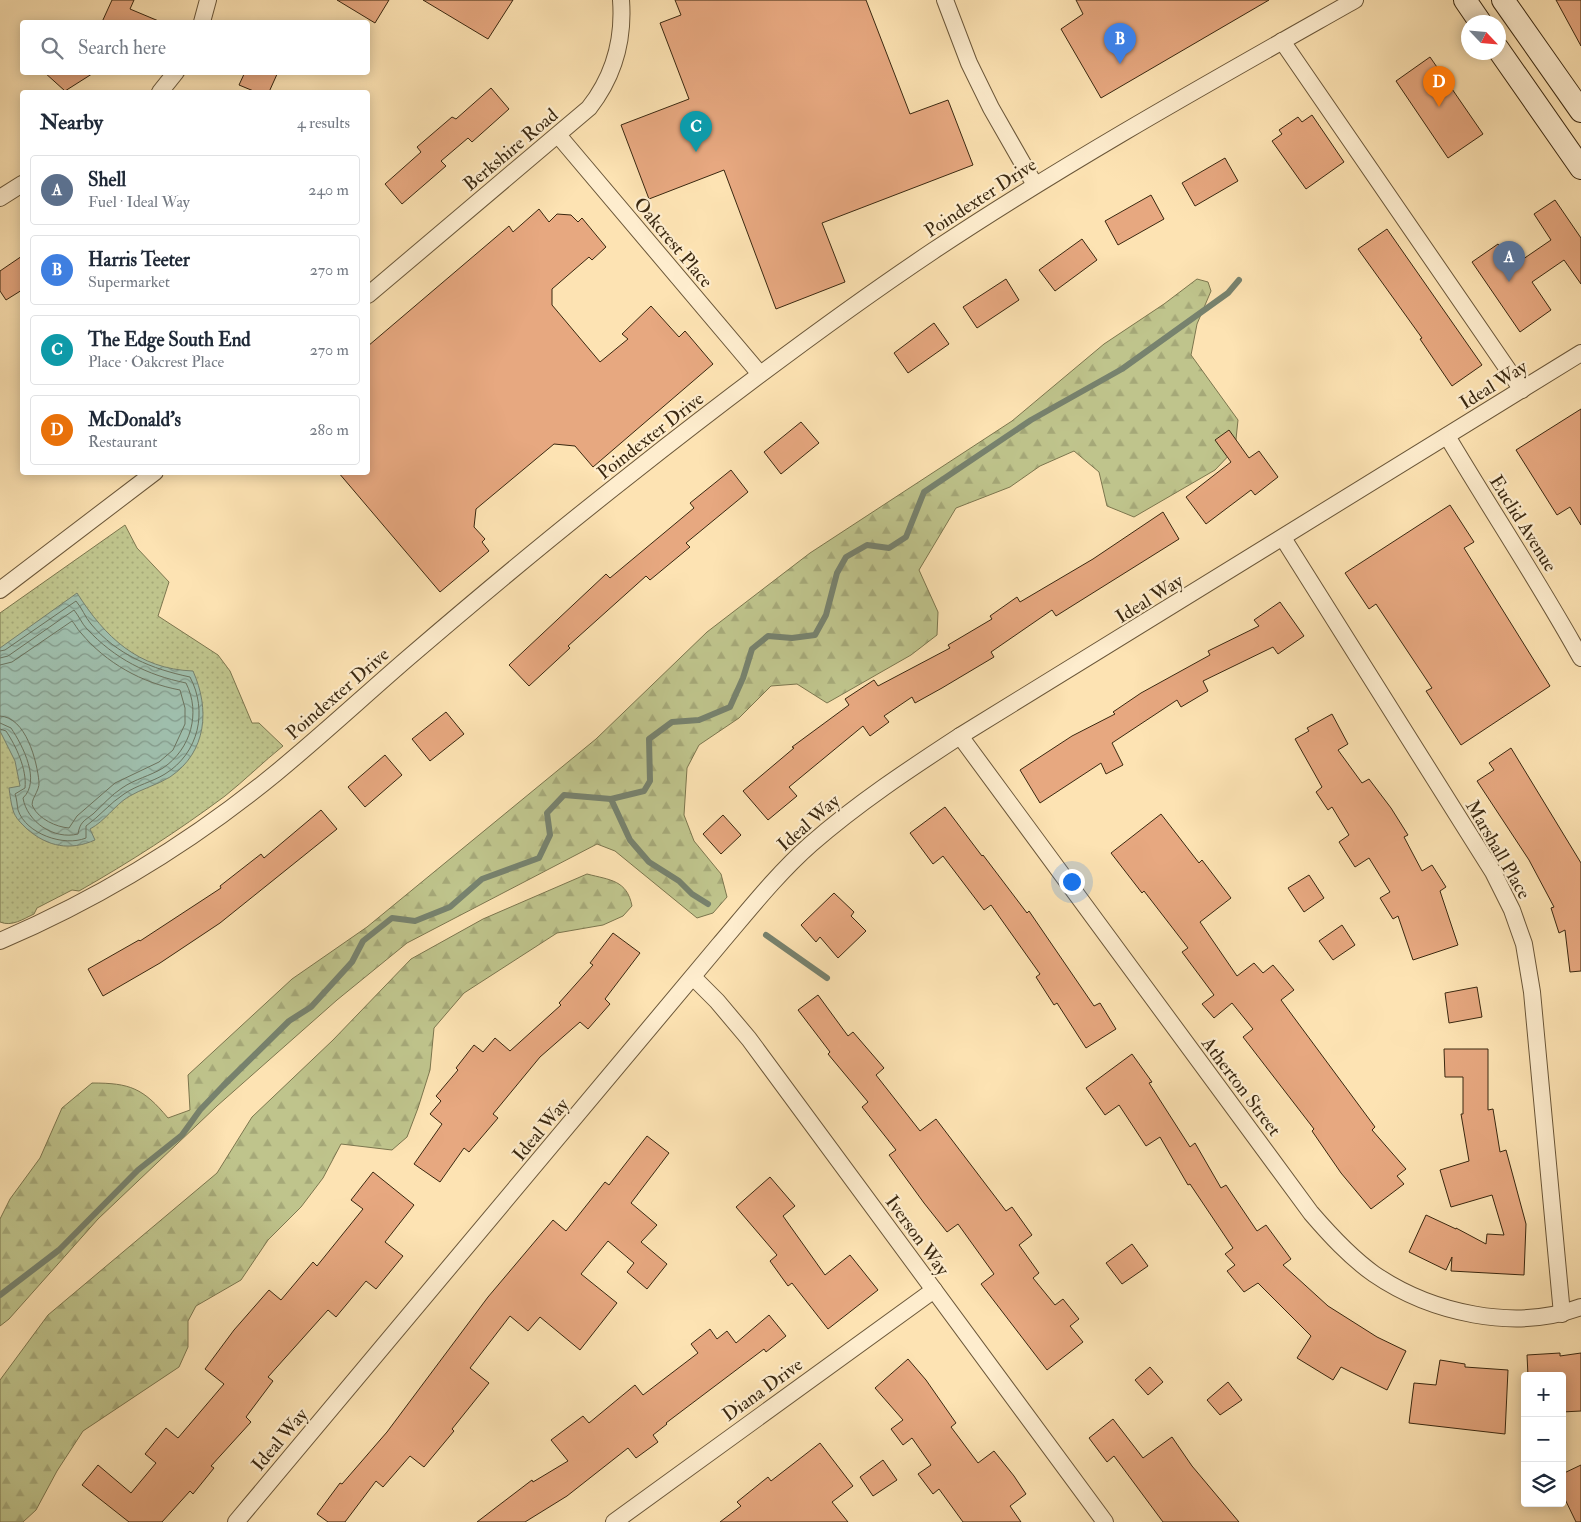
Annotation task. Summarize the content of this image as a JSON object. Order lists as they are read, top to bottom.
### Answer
{
  "streets": {
    "street": [
      "Berkshire Road",
      "Poindexter Drive",
      "Oakcrest Place",
      "Ideal Way",
      "Euclid Avenue",
      "Marshall Place",
      "Atherton Street",
      "Iverson Way",
      "Diana Drive"
    ]
  },
  "crossings": [
    ["Berkshire Road", "Oakcrest Place"],
    ["Poindexter Drive", "Oakcrest Place"],
    ["Ideal Way", "Euclid Avenue"],
    ["Ideal Way", "Marshall Place"],
    ["Ideal Way", "Atherton Street"],
    ["Ideal Way", "Iverson Way"],
    ["Marshall Place", "Atherton Street"],
    ["Iverson Way", "Diana Drive"]
  ],
  "north": "bottom right",
  "page": {
    "search": "Search here",
    "pins": [
      "B",
      "D",
      "C",
      "A"
    ],
    "heading": ["Nearby", "4 results"],
    "list": [
      {
        "mark": "A",
        "name": "Shell",
        "note": "Fuel · Ideal Way",
        "value": "240 m"
      },
      {
        "mark": "B",
        "name": "Harris Teeter",
        "note": "Supermarket",
        "value": "270 m"
      },
      {
        "mark": "C",
        "name": "The Edge South End",
        "note": "Place · Oakcrest Place",
        "value": "270 m"
      },
      {
        "mark": "D",
        "name": "McDonald's",
        "note": "Restaurant",
        "value": "280 m"
      }
    ],
    "map_buttons": ["+", "−"]
  }
}
